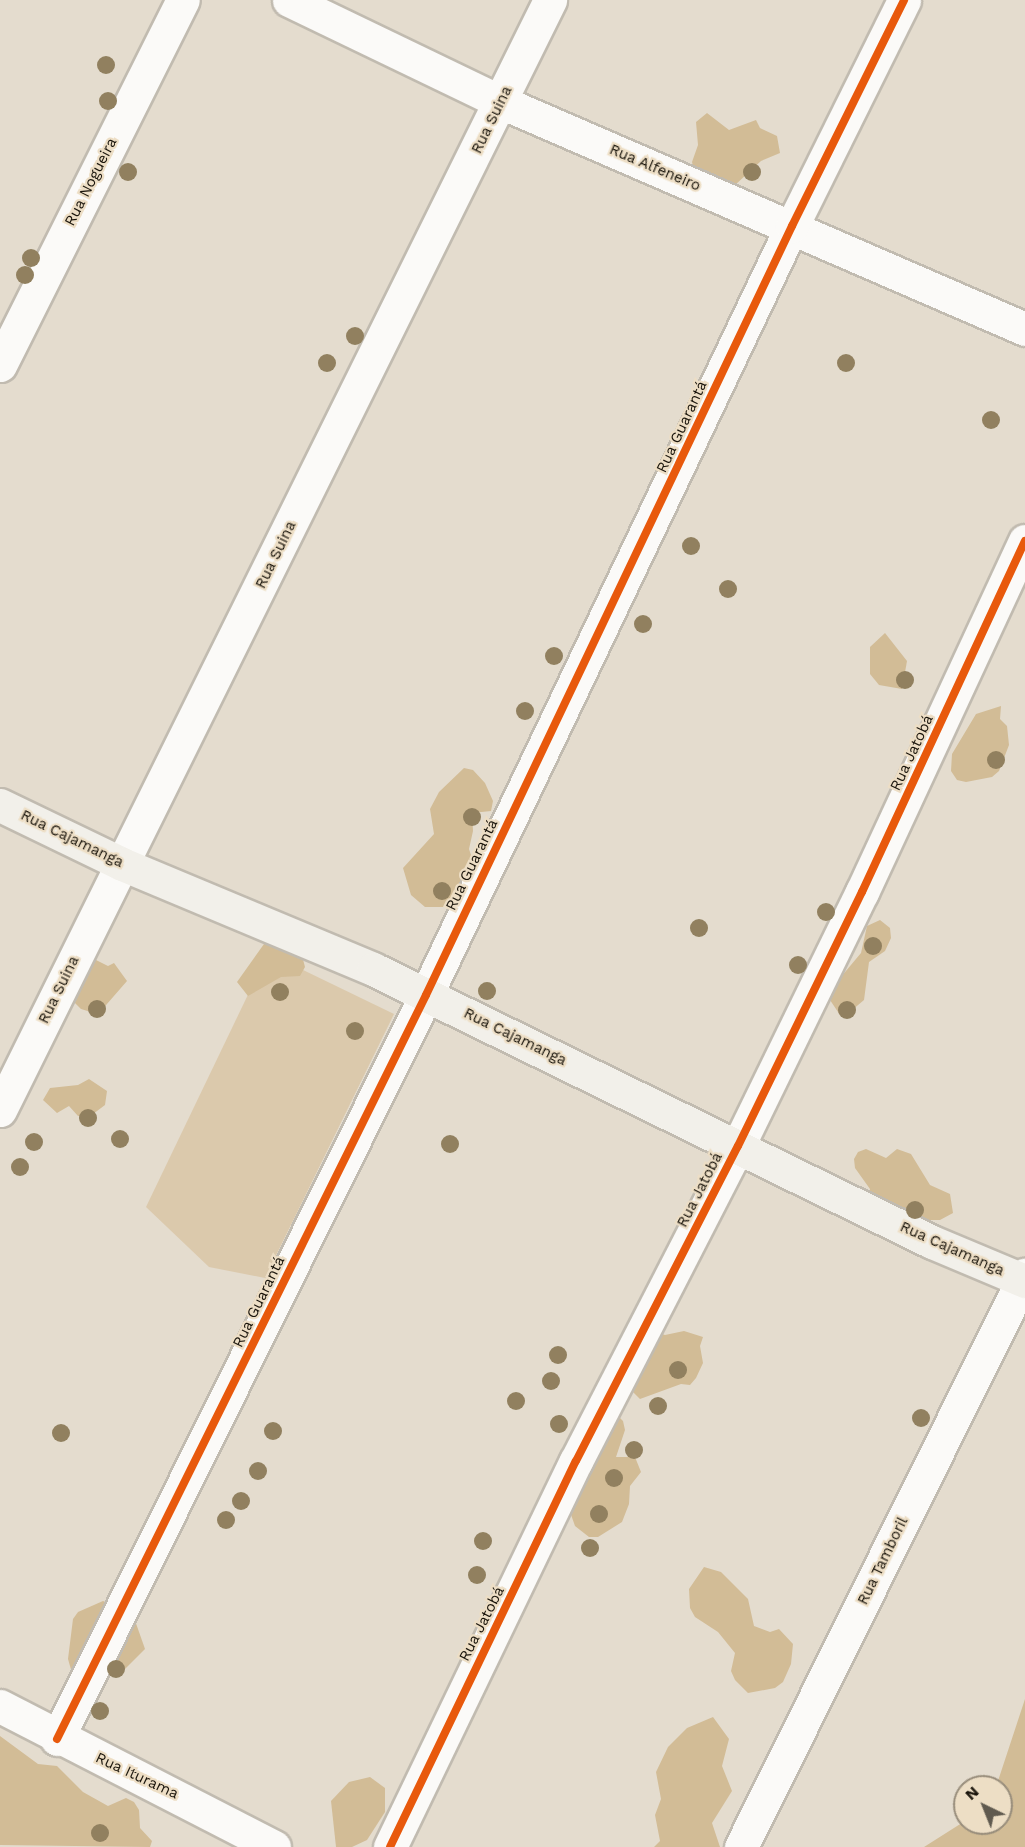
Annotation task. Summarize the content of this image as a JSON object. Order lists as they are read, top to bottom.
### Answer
{
  "streets": {
    "street": [
      "Rua Suina",
      "Rua Alfeneiro",
      "Rua Nogueira",
      "Rua Guarantá",
      "Rua Jatobá",
      "Rua Cajamanga",
      "Rua Tamboril",
      "Rua Iturama"
    ]
  },
  "crossings": [
    ["Rua Suina", "Rua Alfeneiro"],
    ["Rua Suina", "Rua Cajamanga"],
    ["Rua Alfeneiro", "Rua Guarantá"],
    ["Rua Guarantá", "Rua Cajamanga"],
    ["Rua Guarantá", "Rua Iturama"],
    ["Rua Jatobá", "Rua Cajamanga"],
    ["Rua Cajamanga", "Rua Tamboril"]
  ],
  "north": "top left"
}
